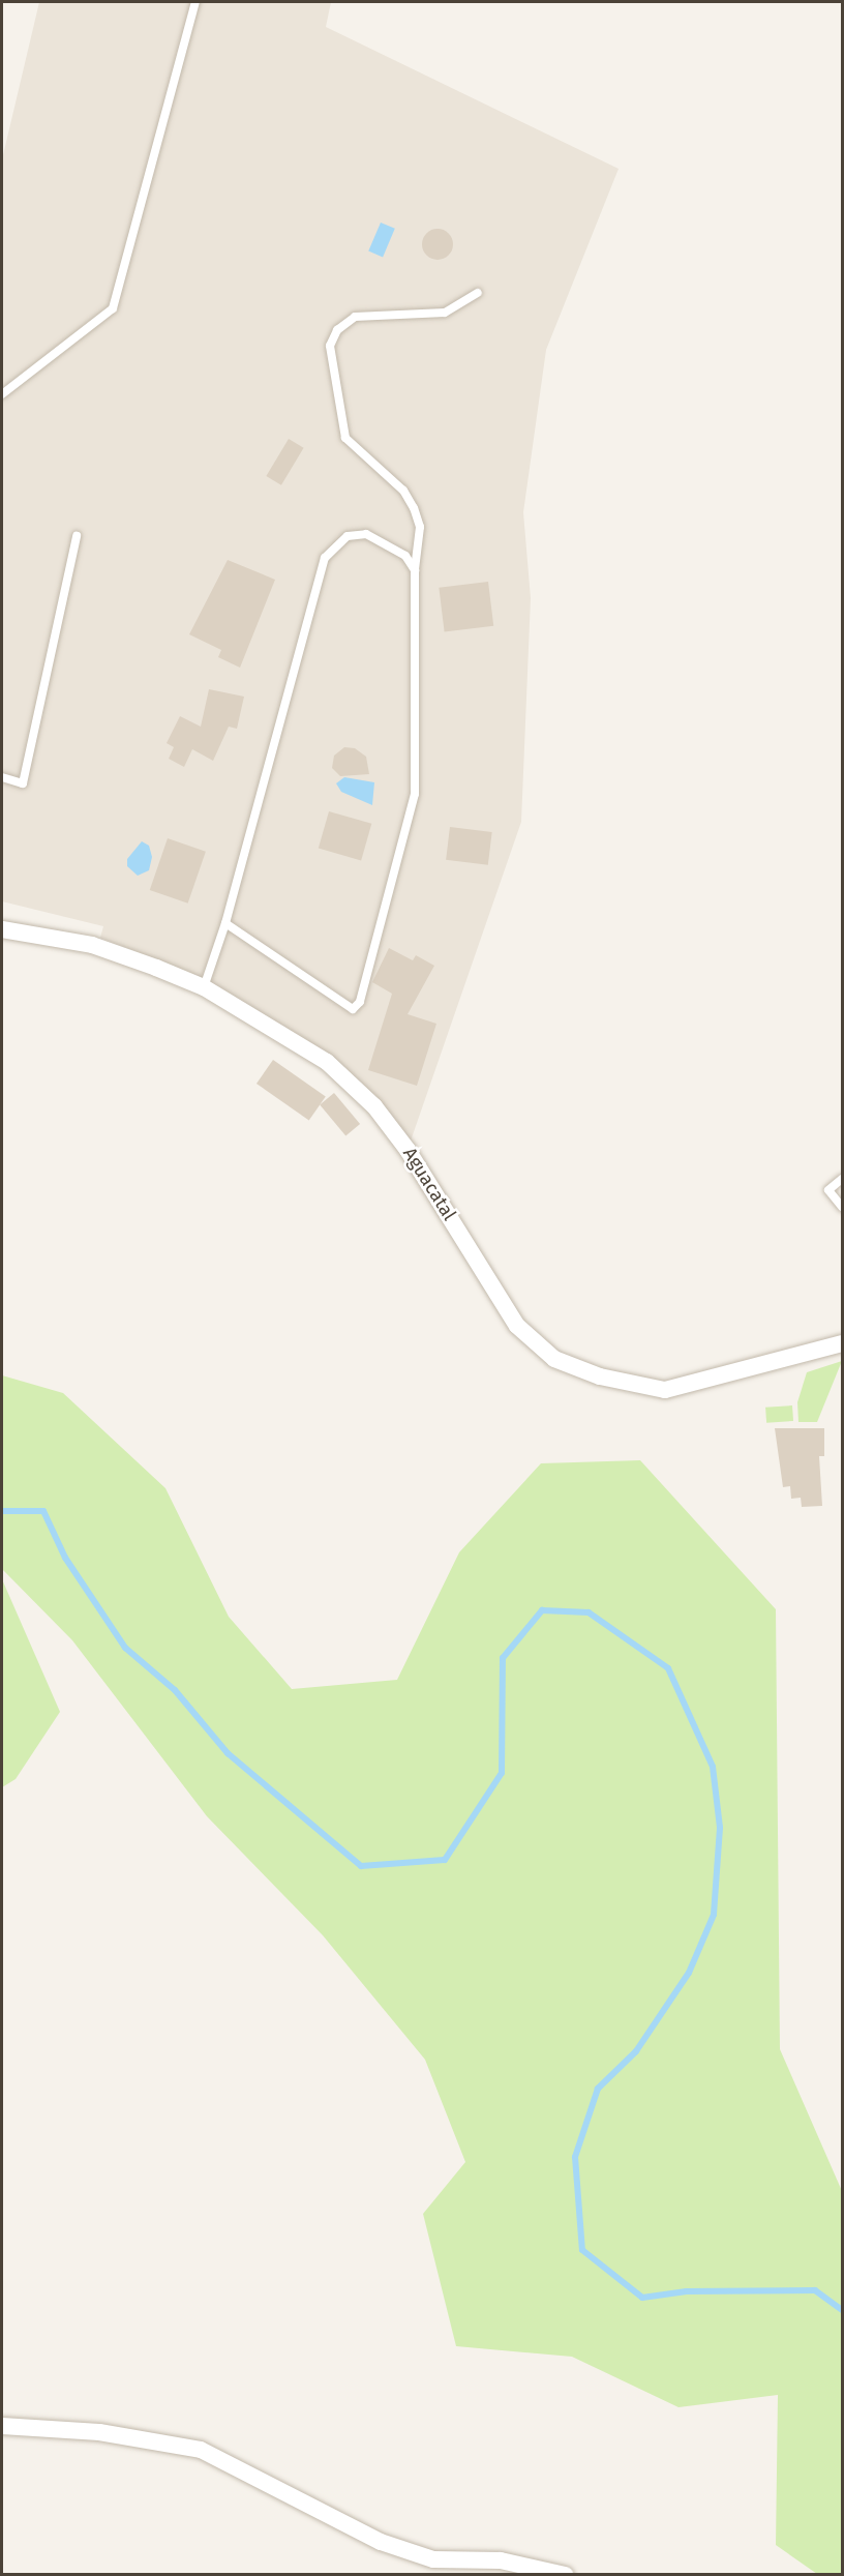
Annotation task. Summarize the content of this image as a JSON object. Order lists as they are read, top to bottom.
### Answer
{
  "streets": {
    "street": ["Aguacatal"]
  }
}
